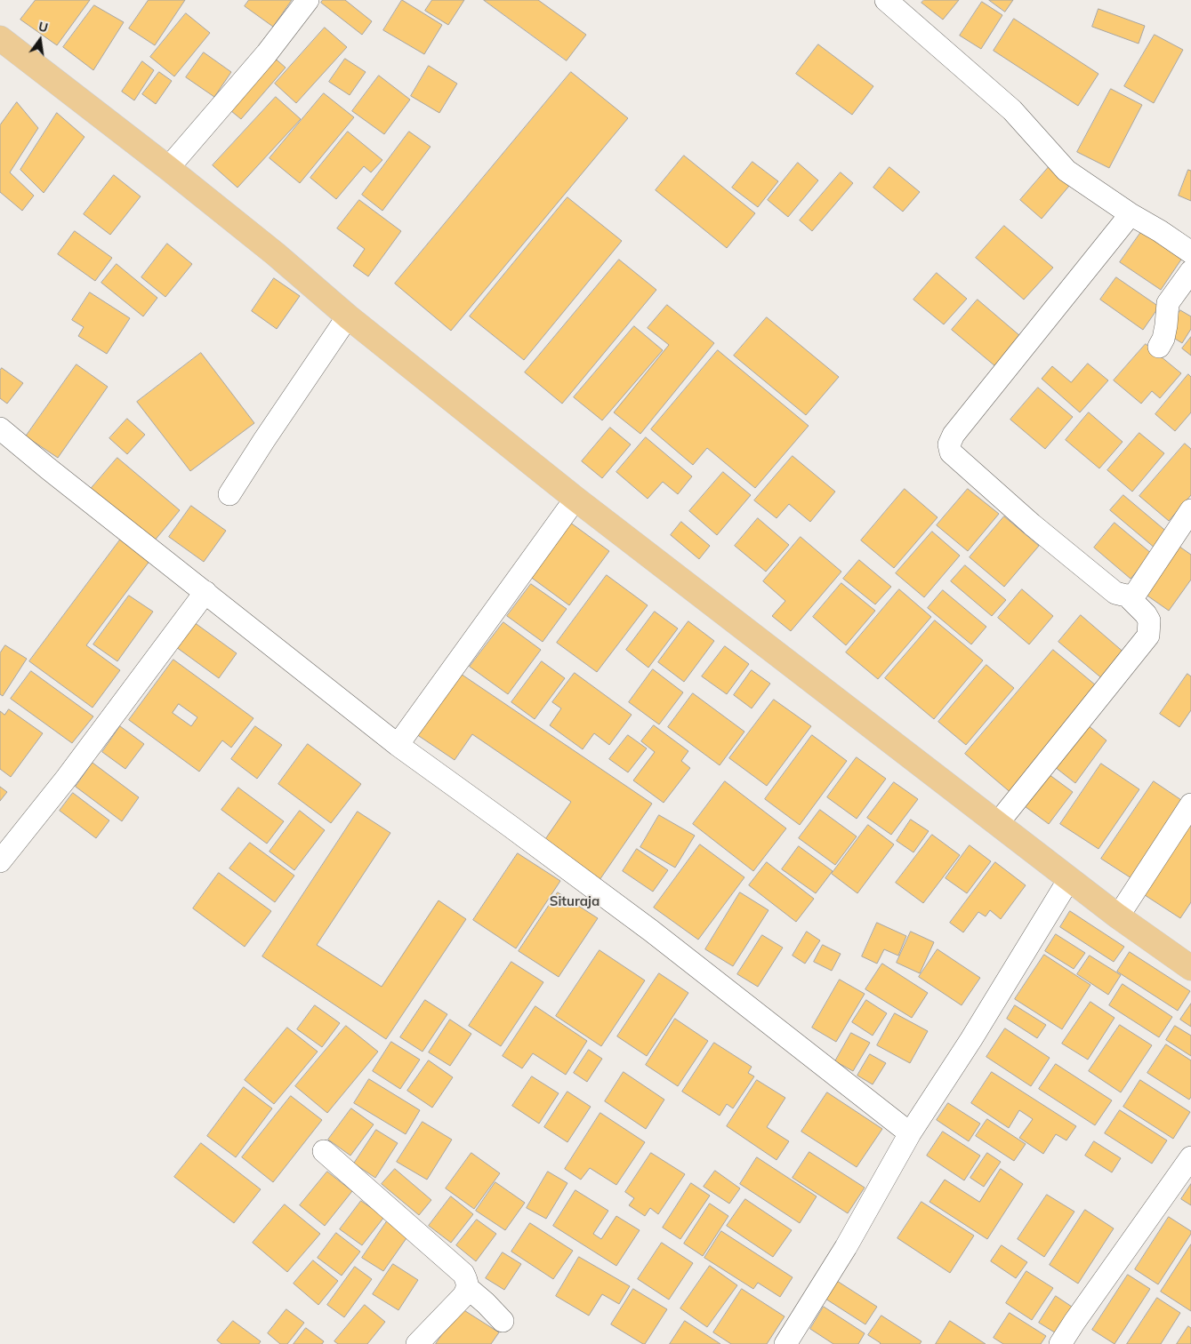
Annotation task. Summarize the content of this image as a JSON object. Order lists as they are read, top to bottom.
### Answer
{
  "districts": ["Situraja"],
  "north": "top"
}
